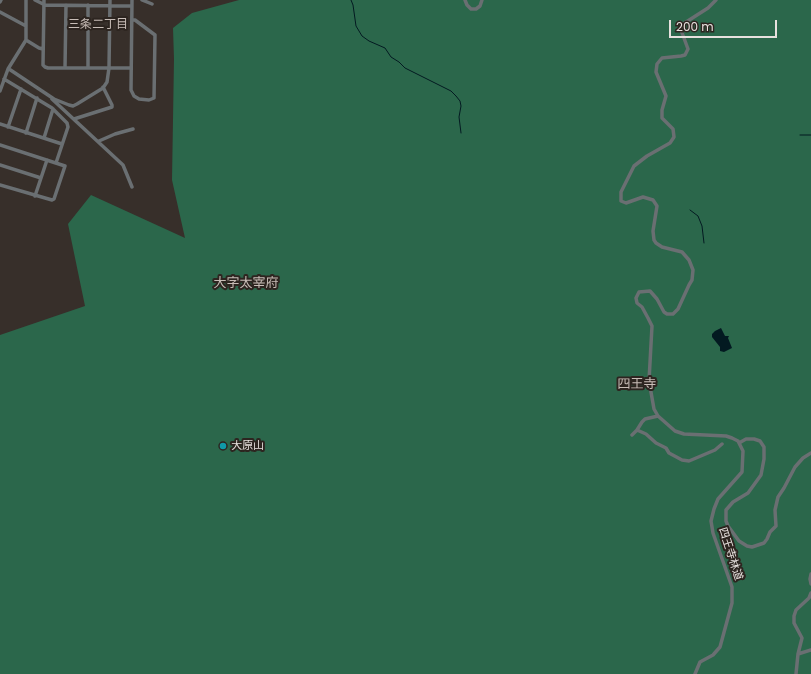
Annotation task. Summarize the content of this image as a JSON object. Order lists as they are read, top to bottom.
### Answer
{
  "streets": {
    "street": ["四王寺林道"]
  },
  "districts": ["三条二丁目", "大字太宰府", "四王寺"],
  "places": ["大原山"],
  "scale_bar": "200 m"
}
